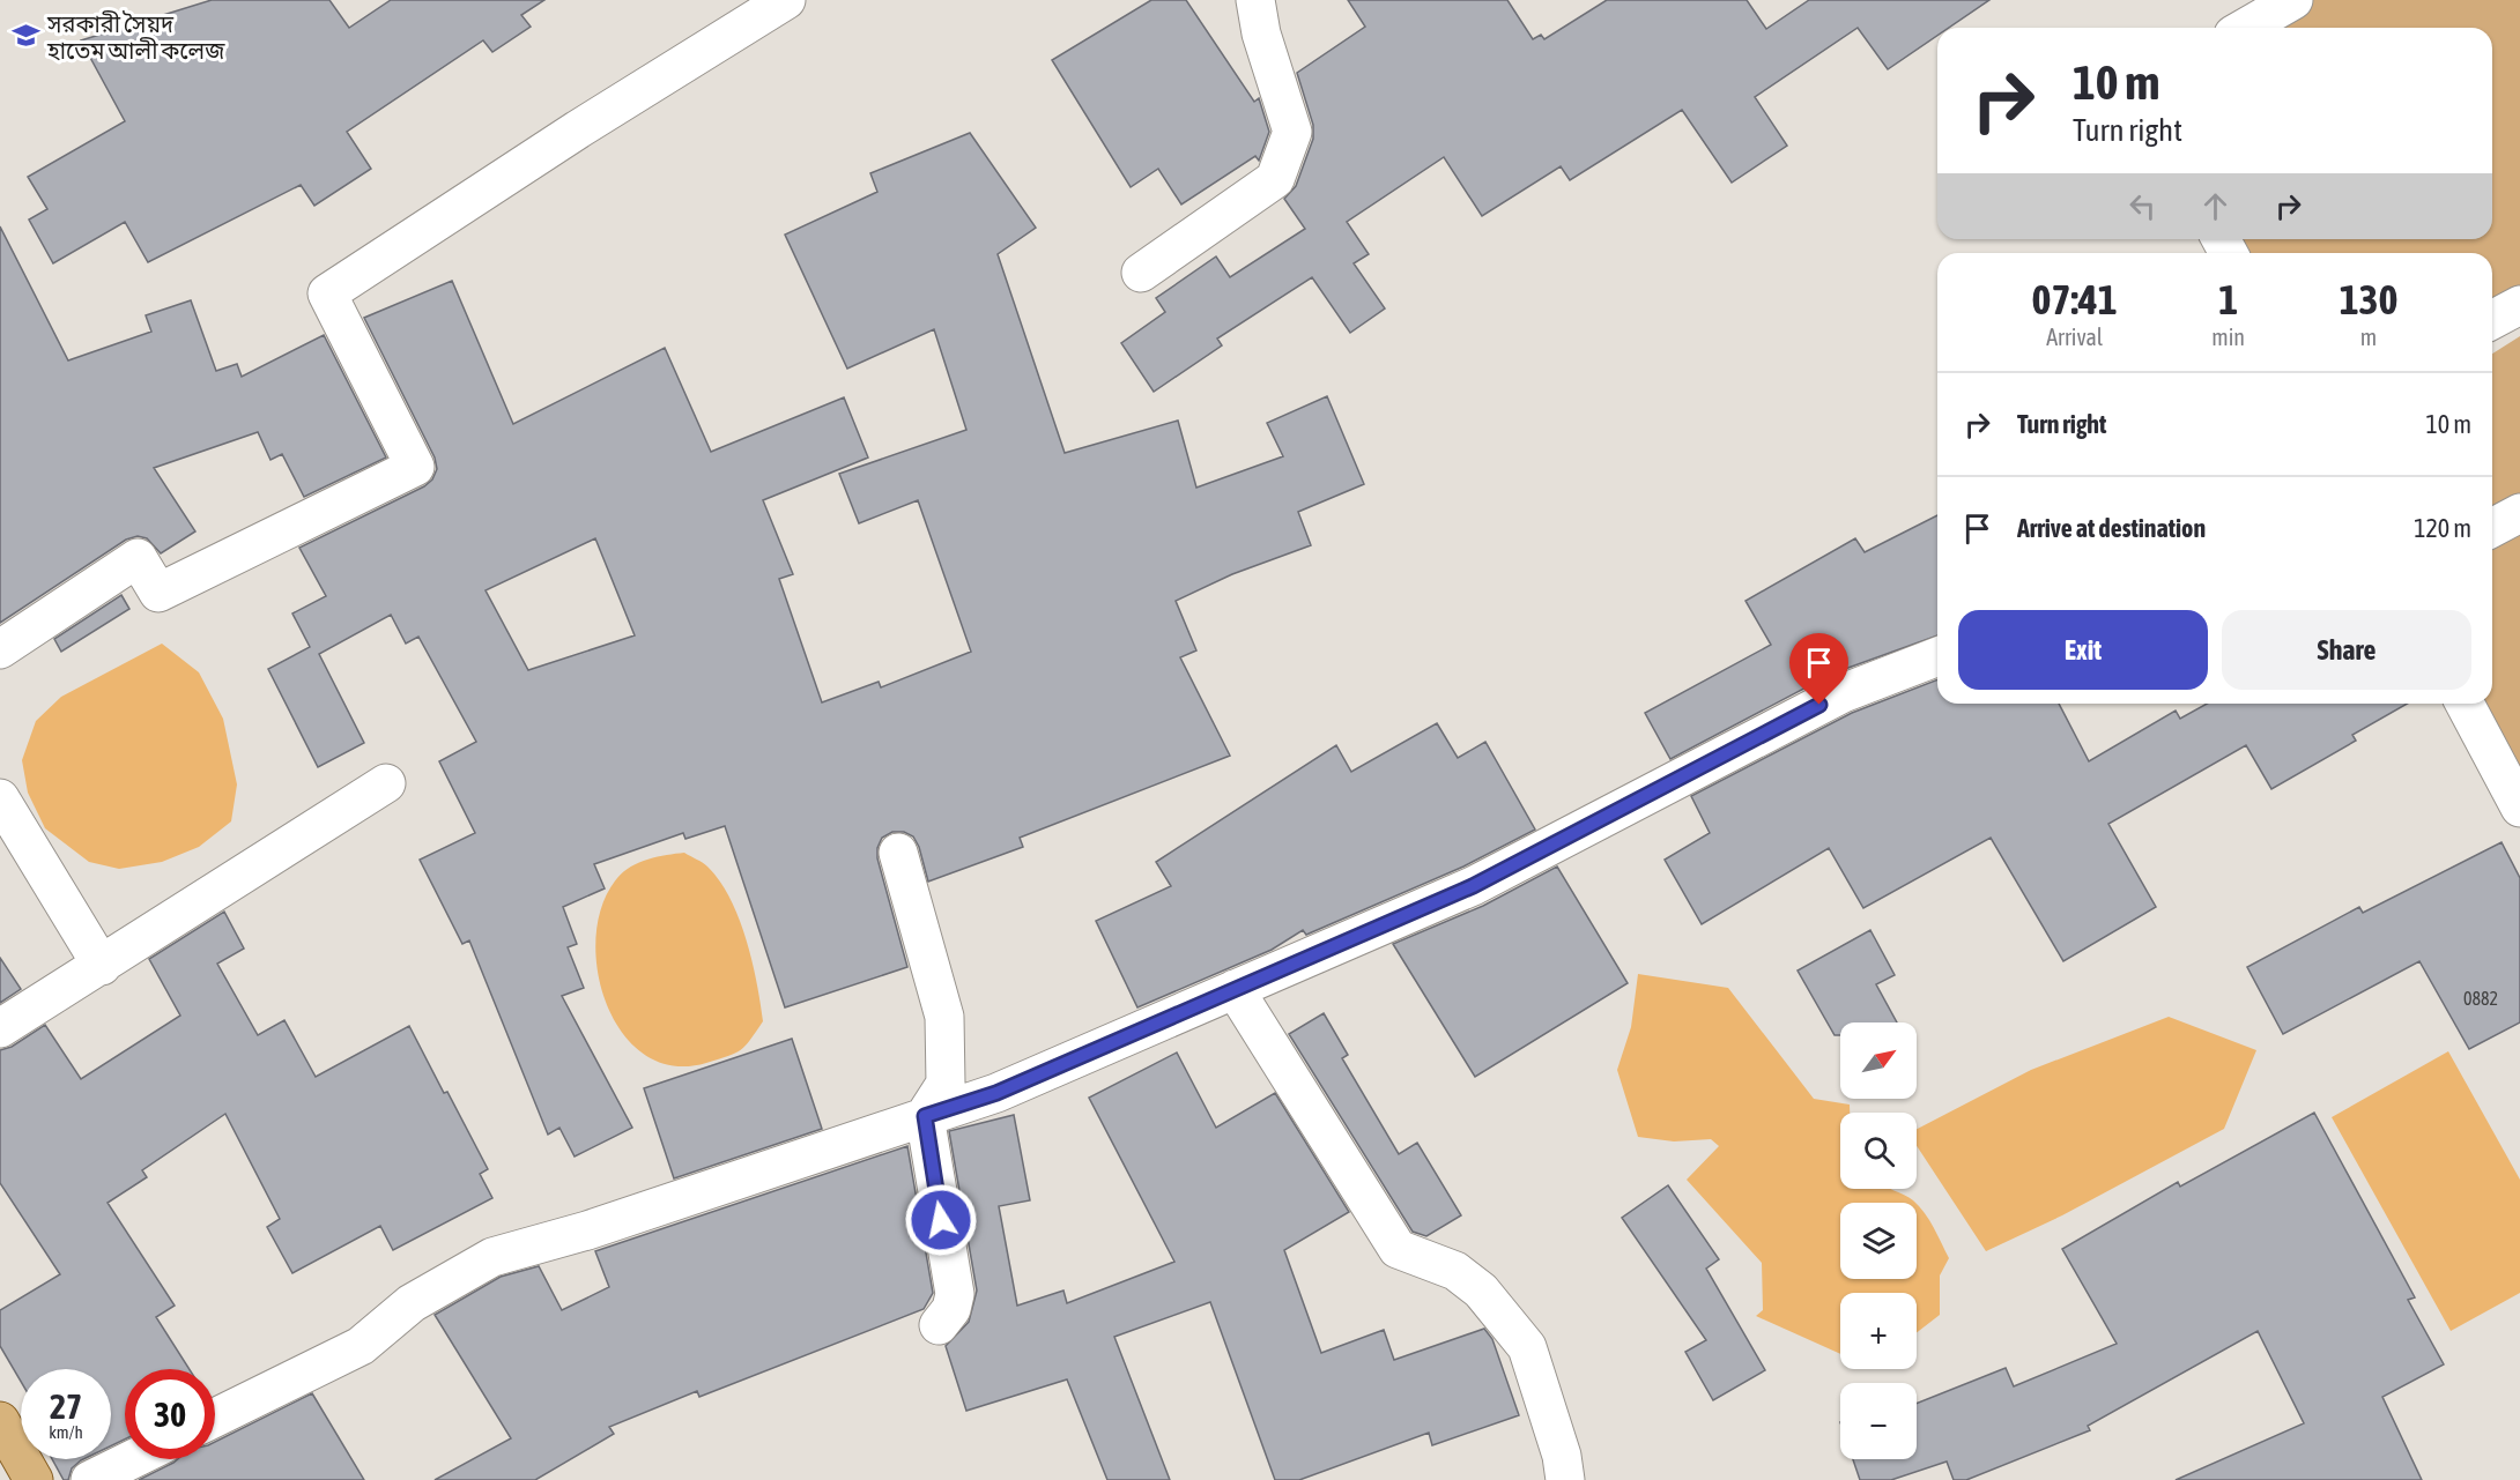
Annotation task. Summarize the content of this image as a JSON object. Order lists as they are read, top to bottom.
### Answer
{
  "places": {
    "school or university": ["সরকারী সৈয়দ হাতেম আলী কলেজ"]
  },
  "house_numbers": ["0882"],
  "north": "top right",
  "page": {
    "turn": ["10 m", "Turn right"],
    "eta": [
      "07:41",
      "Arrival",
      "1",
      "min",
      "130",
      "m"
    ],
    "list": [
      {
        "name": "Turn right",
        "value": "10 m"
      },
      {
        "name": "Arrive at destination",
        "value": "120 m"
      }
    ],
    "buttons": ["Exit", "Share"],
    "map_buttons": ["+", "−"],
    "speed": "27 km/h",
    "limit": "30"
  }
}
